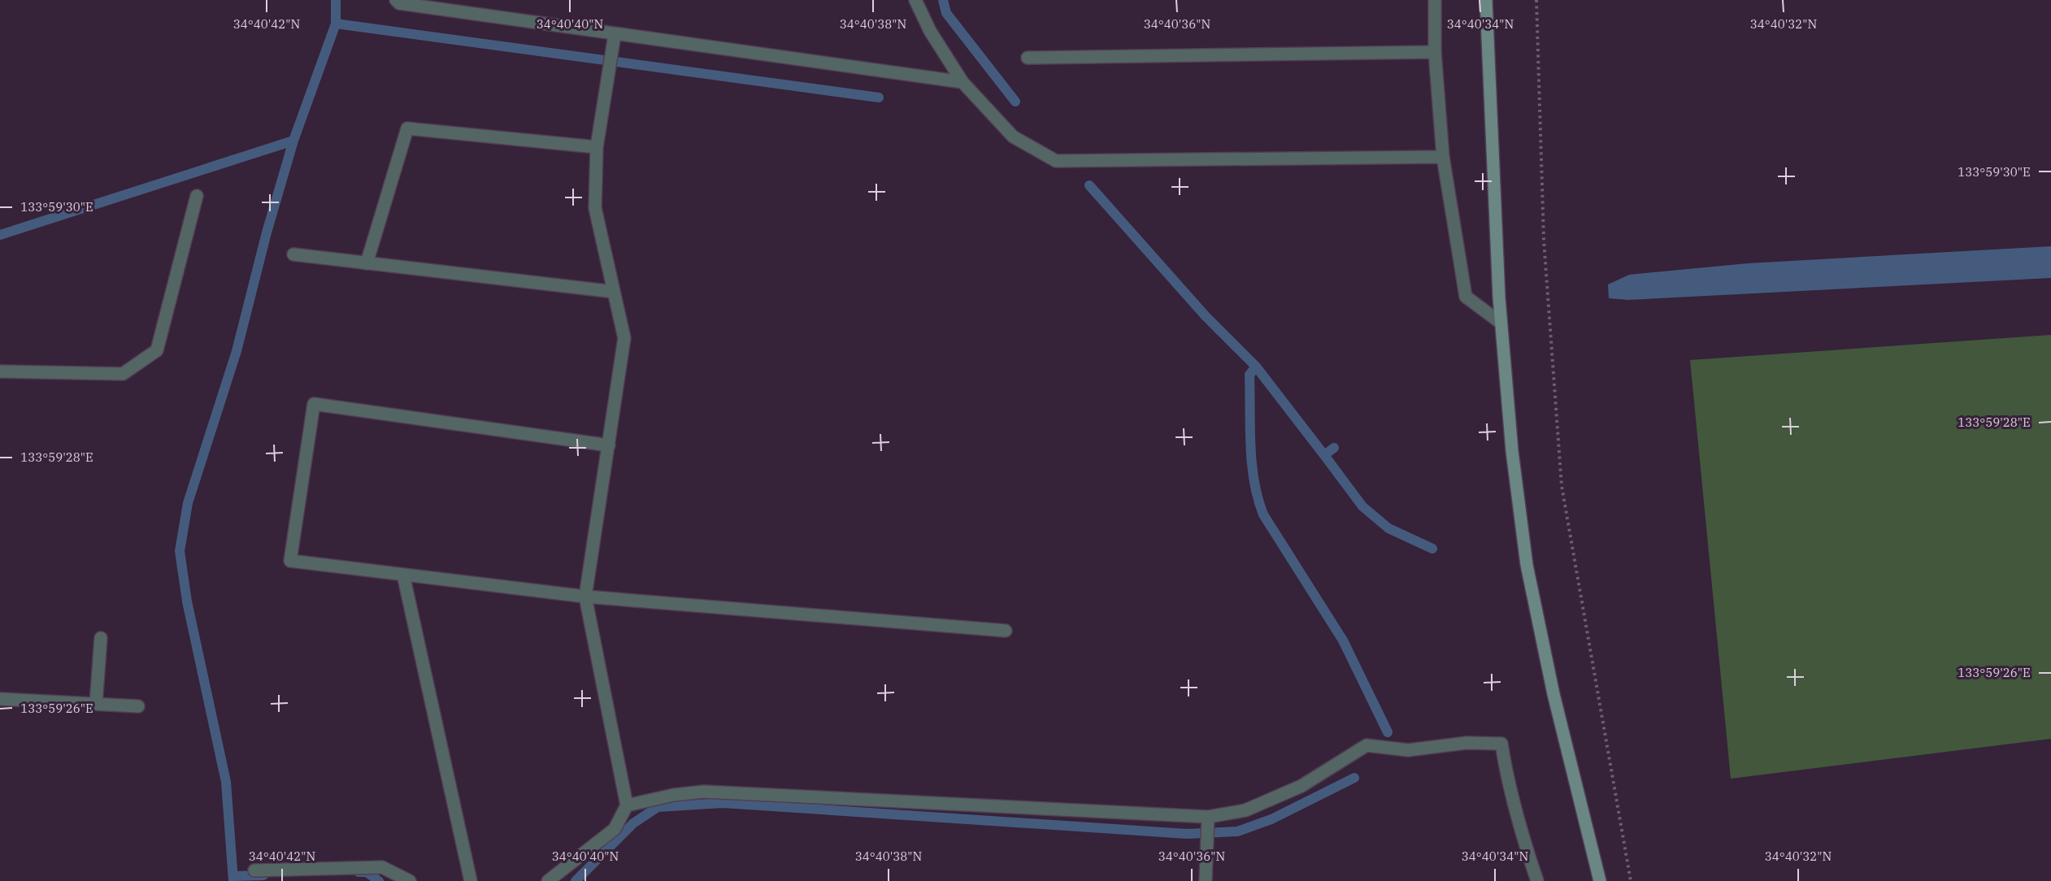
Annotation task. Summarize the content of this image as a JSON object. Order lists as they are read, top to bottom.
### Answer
{
  "coordinates": [
    "34°40'42\"N",
    "34°40'40\"N",
    "34°40'38\"N",
    "34°40'36\"N",
    "34°40'34\"N",
    "34°40'32\"N",
    "133°59'30\"E",
    "133°59'28\"E",
    "133°59'26\"E"
  ]
}
